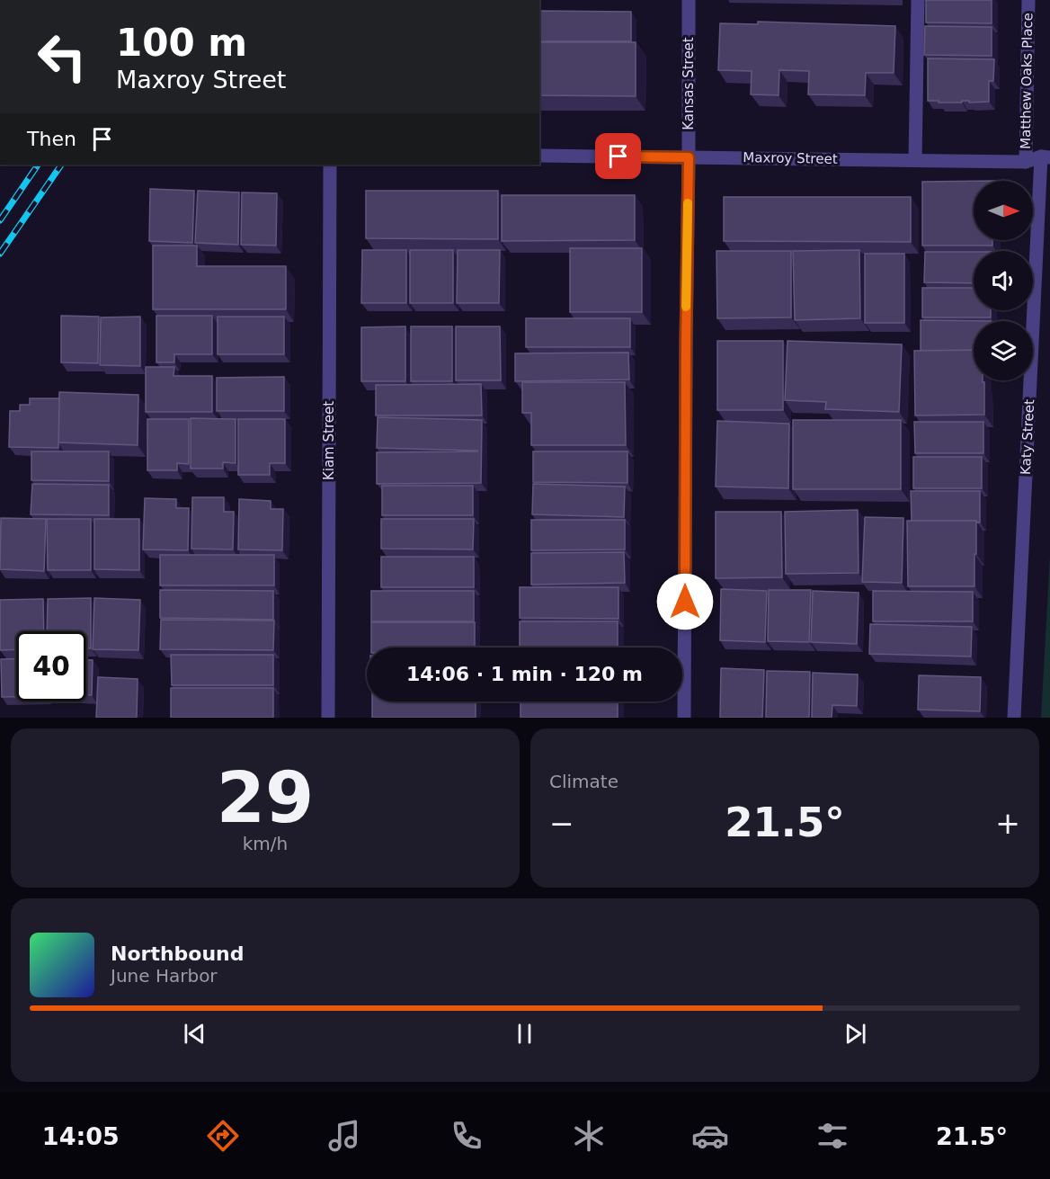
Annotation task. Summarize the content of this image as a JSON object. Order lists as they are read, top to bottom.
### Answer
{
  "streets": {
    "street": [
      "Matthew Oaks Place",
      "Kansas Street",
      "Maxroy Street",
      "Katy Street",
      "Kiam Street"
    ]
  },
  "crossings": [
    ["Matthew Oaks Place", "Maxroy Street"],
    ["Kansas Street", "Maxroy Street"],
    ["Maxroy Street", "Katy Street"]
  ],
  "north": "right",
  "page": {
    "turn": ["100 m", "Maxroy Street"],
    "then": "Then",
    "limit": "40",
    "trip": "14:06 · 1 min · 120 m",
    "tile": [
      ["29", "km/h"],
      "Climate"
    ],
    "heat": ["−", "21.5°", "+"],
    "song": ["Northbound", "June Harbor"],
    "tabs": ["14:05", "21.5°"]
  }
}
